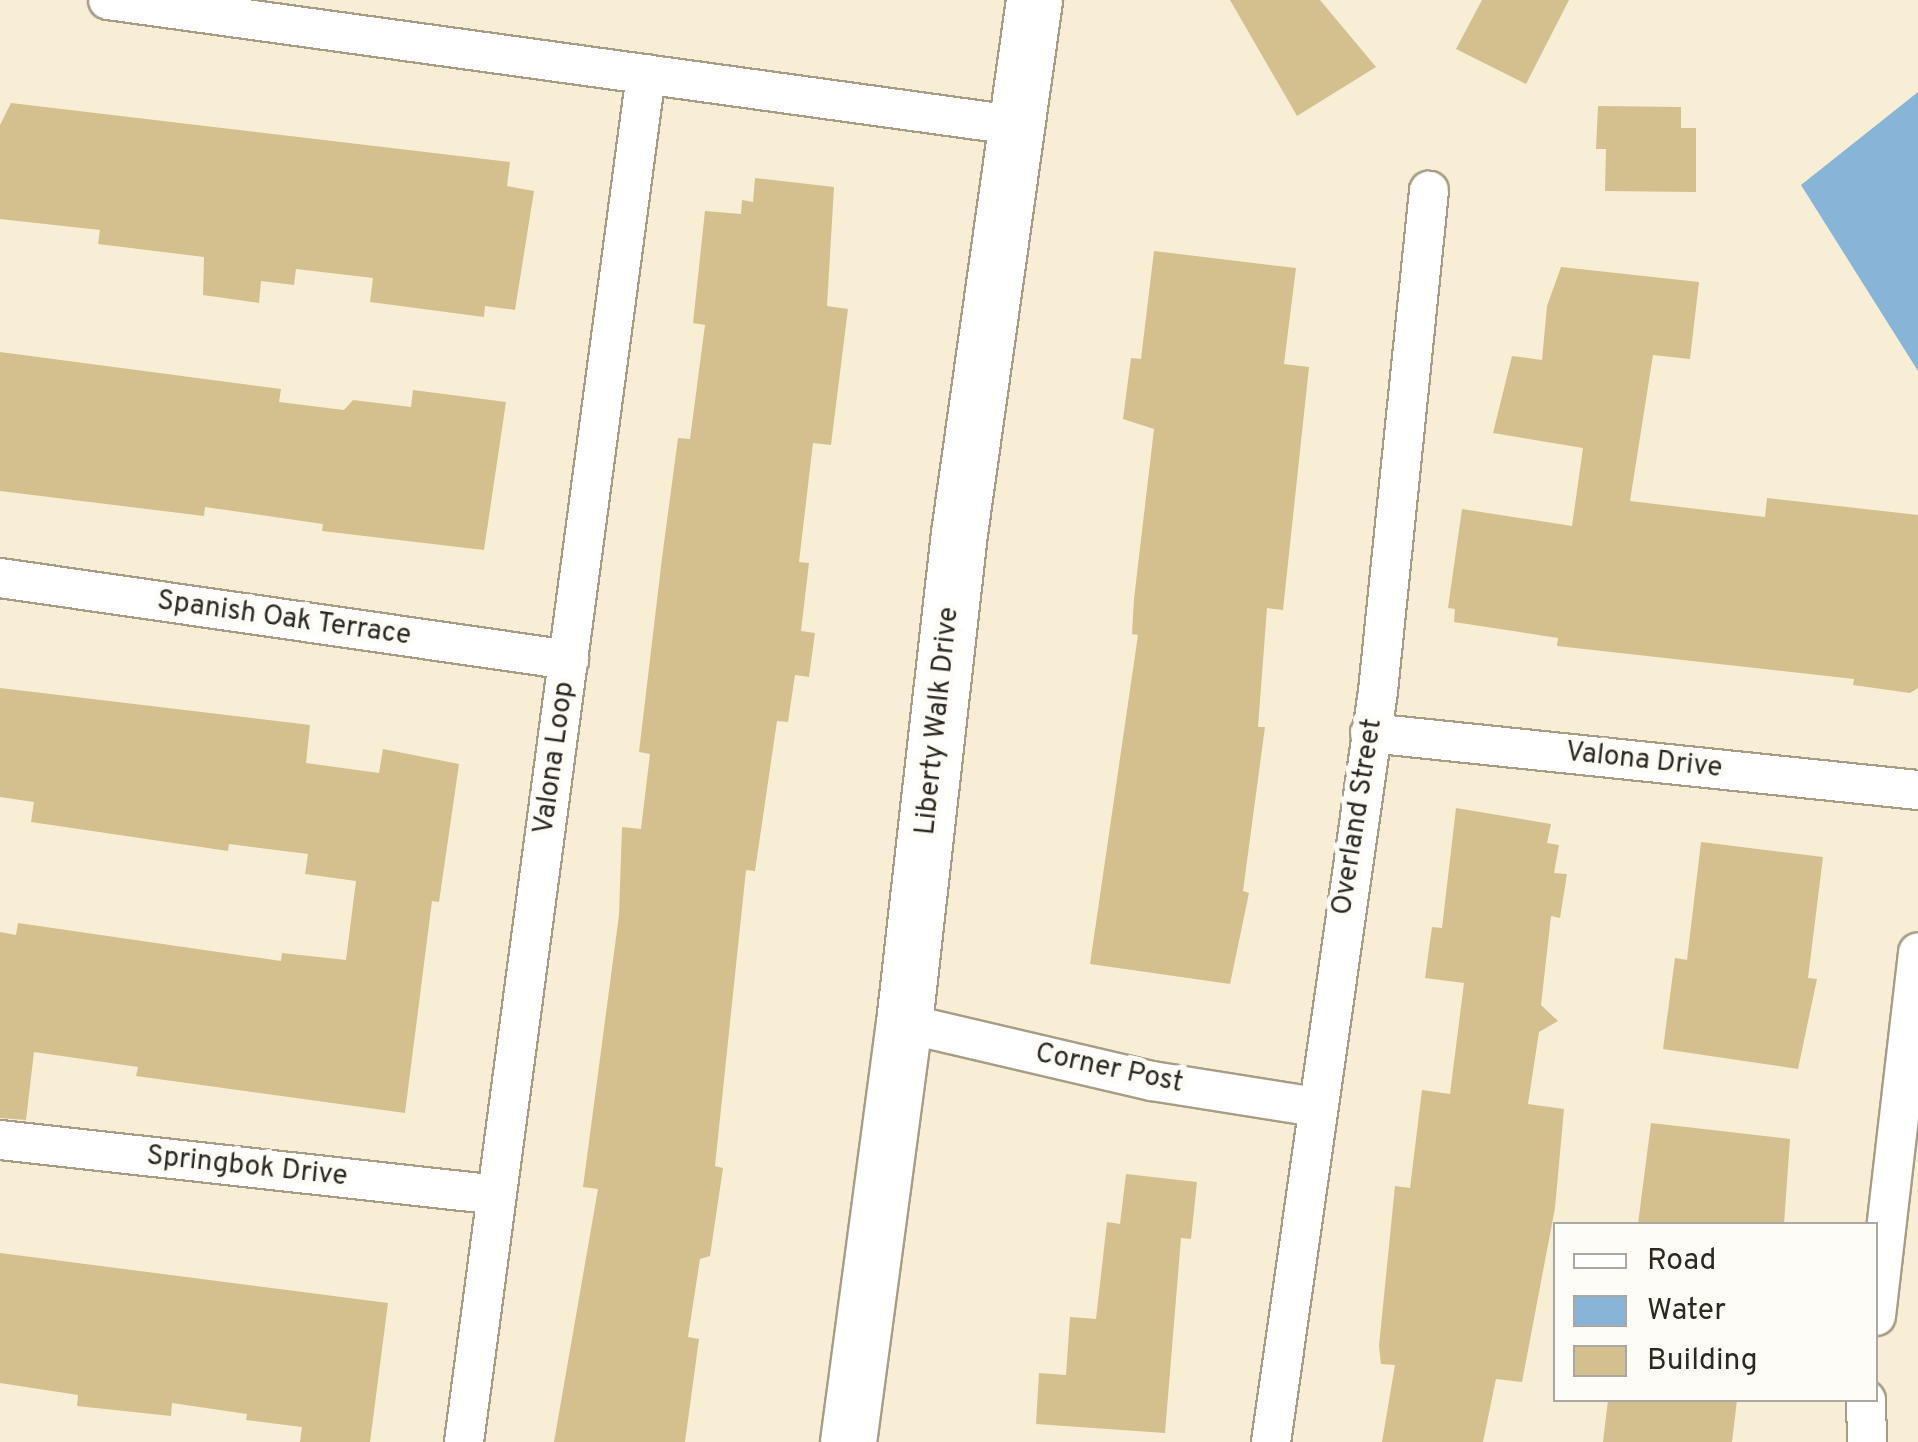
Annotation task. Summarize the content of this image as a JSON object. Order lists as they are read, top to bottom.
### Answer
{
  "streets": {
    "street": [
      "Spanish Oak Terrace",
      "Liberty Walk Drive",
      "Valona Loop",
      "Valona Drive",
      "Overland Street",
      "Corner Post",
      "Springbok Drive"
    ]
  },
  "crossings": [
    ["Spanish Oak Terrace", "Valona Loop"],
    ["Liberty Walk Drive", "Corner Post"],
    ["Valona Loop", "Springbok Drive"],
    ["Valona Drive", "Overland Street"],
    ["Overland Street", "Corner Post"]
  ],
  "legend": ["Road", "Water", "Building"]
}
